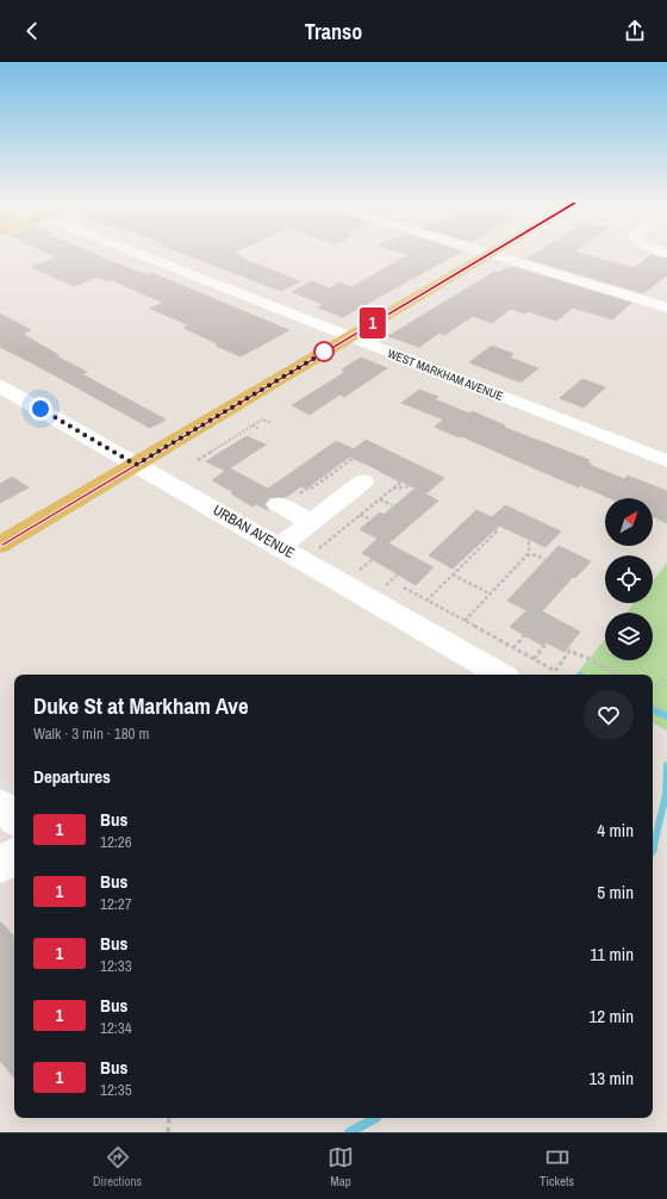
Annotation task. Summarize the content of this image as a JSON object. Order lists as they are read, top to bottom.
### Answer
{
  "streets": {
    "street": ["WEST MARKHAM AVENUE", "URBAN AVENUE"]
  },
  "lines": ["bus line 1"],
  "north": "top right",
  "page": {
    "header": "Transo",
    "on_map": "1",
    "heading": [
      ["Duke St at Markham Ave", "Walk · 3 min · 180 m"],
      "Departures"
    ],
    "list": [
      {
        "mark": "1",
        "name": "Bus",
        "note": "12:26",
        "value": "4 min"
      },
      {
        "mark": "1",
        "name": "Bus",
        "note": "12:27",
        "value": "5 min"
      },
      {
        "mark": "1",
        "name": "Bus",
        "note": "12:33",
        "value": "11 min"
      },
      {
        "mark": "1",
        "name": "Bus",
        "note": "12:34",
        "value": "12 min"
      },
      {
        "mark": "1",
        "name": "Bus",
        "note": "12:35",
        "value": "13 min"
      }
    ],
    "tabs": ["Directions", "Map", "Tickets"]
  }
}
